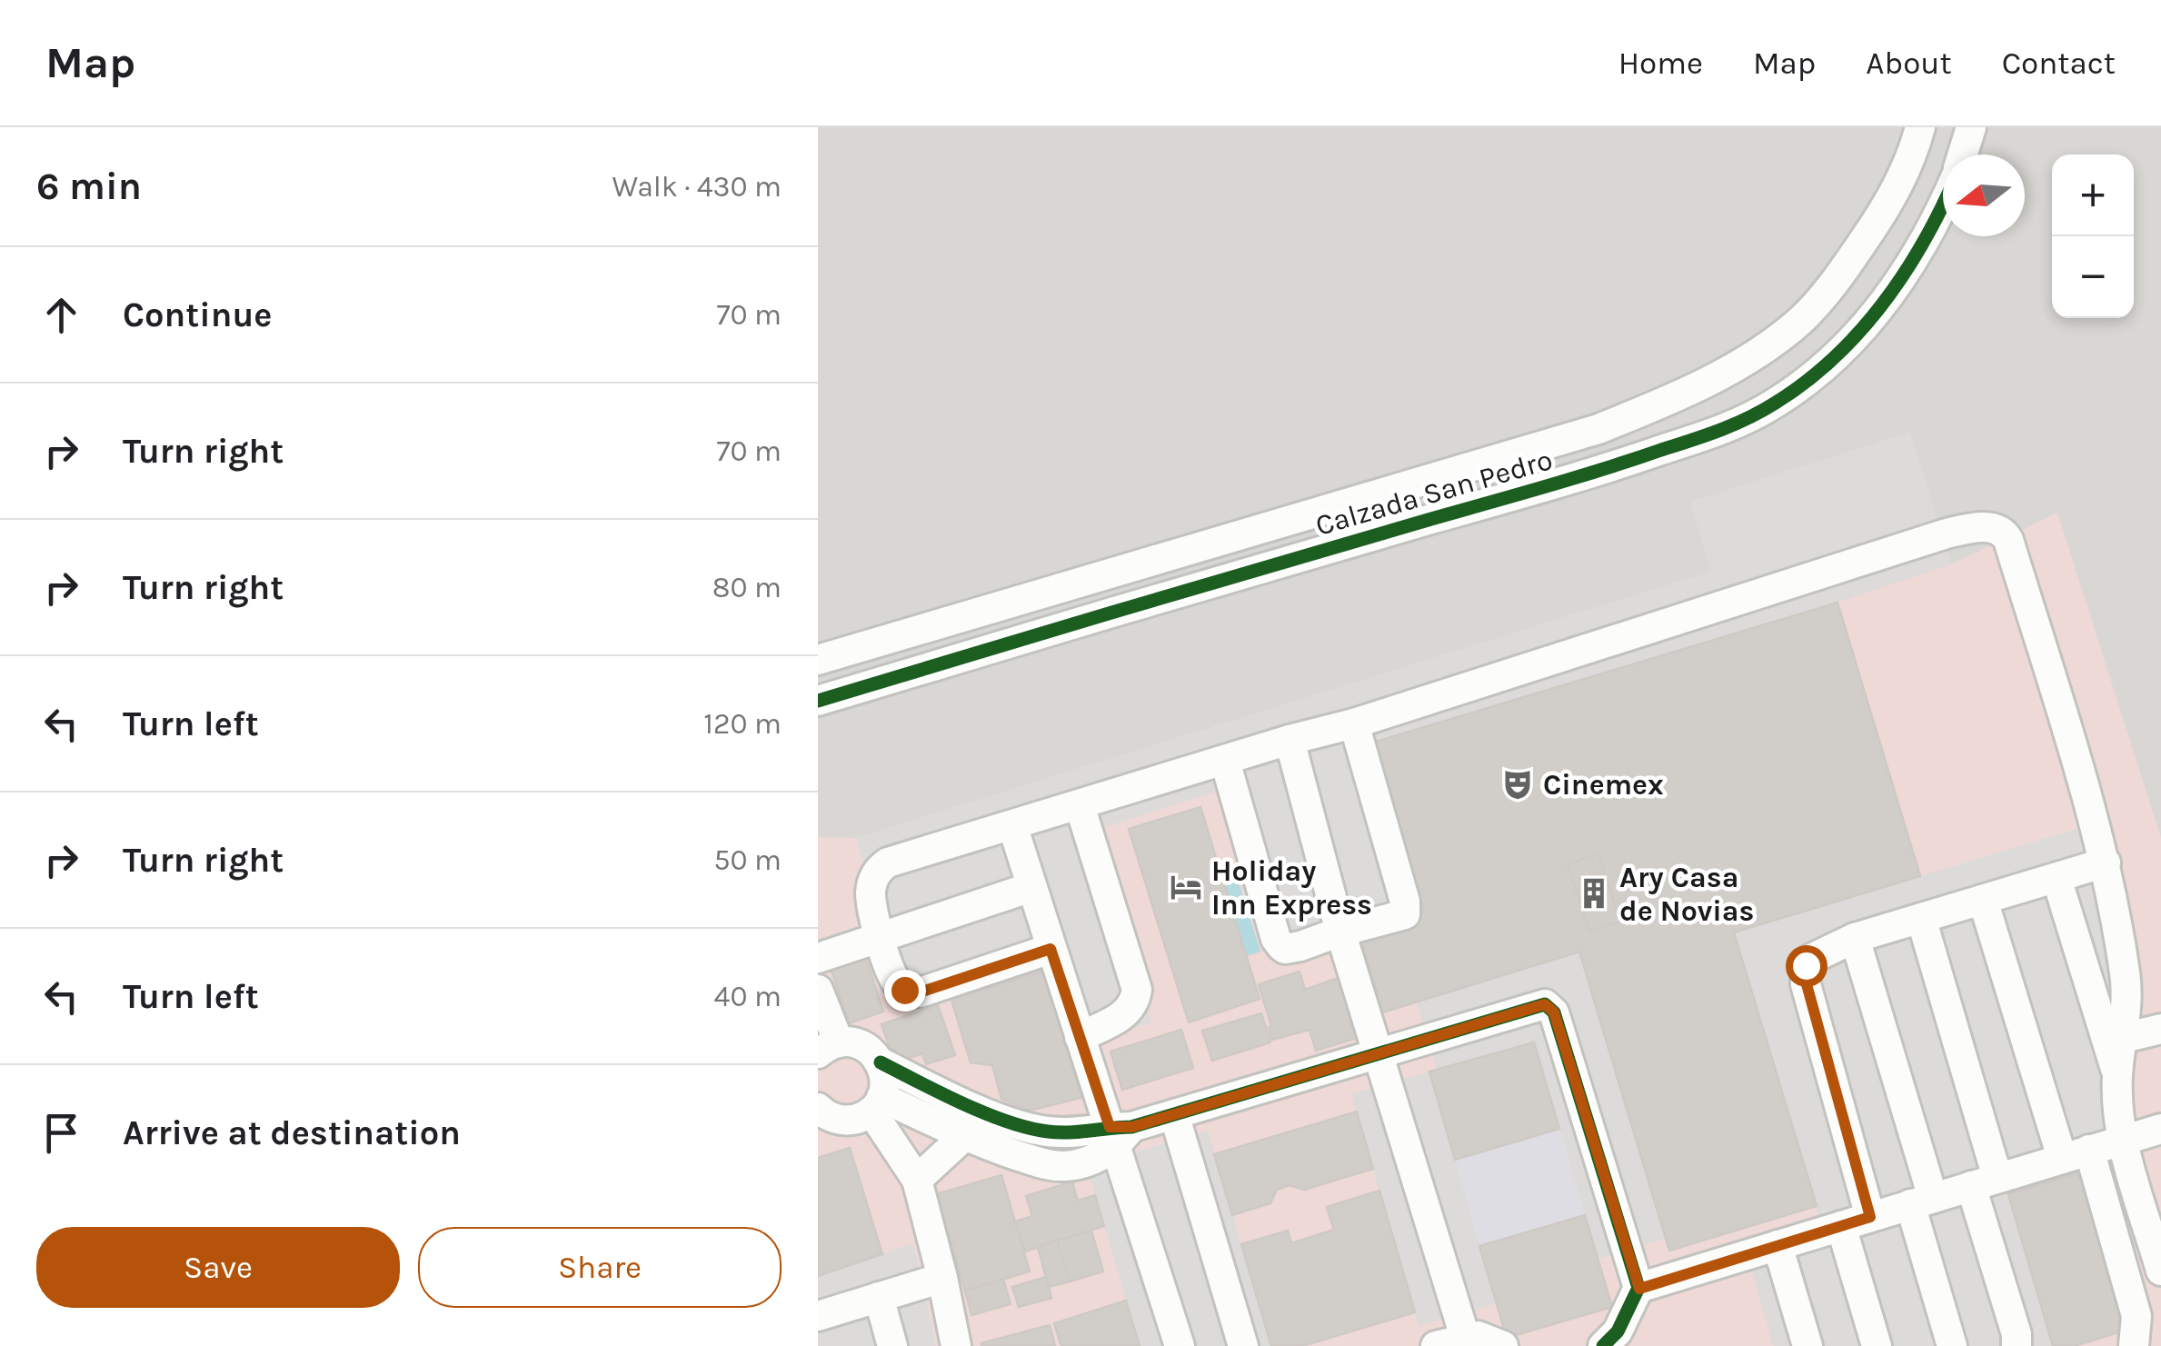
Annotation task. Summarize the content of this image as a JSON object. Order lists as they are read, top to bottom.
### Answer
{
  "streets": {
    "street": ["Calzada San Pedro"]
  },
  "places": {
    "theatre": ["Cinemex"],
    "hotel": ["Holiday Inn Express"],
    "building": ["Ary Casa de Novias"]
  },
  "north": "left",
  "page": {
    "header": "Map",
    "nav": [
      "Home",
      "Map",
      "About",
      "Contact"
    ],
    "heading": ["6 min", "Walk · 430 m"],
    "map_buttons": ["+", "−"],
    "list": [
      ["Continue", "70 m"],
      ["Turn right", "70 m"],
      ["Turn right", "80 m"],
      ["Turn left", "120 m"],
      ["Turn right", "50 m"],
      ["Turn left", "40 m"],
      "Arrive at destination"
    ],
    "buttons": ["Save", "Share"]
  }
}
